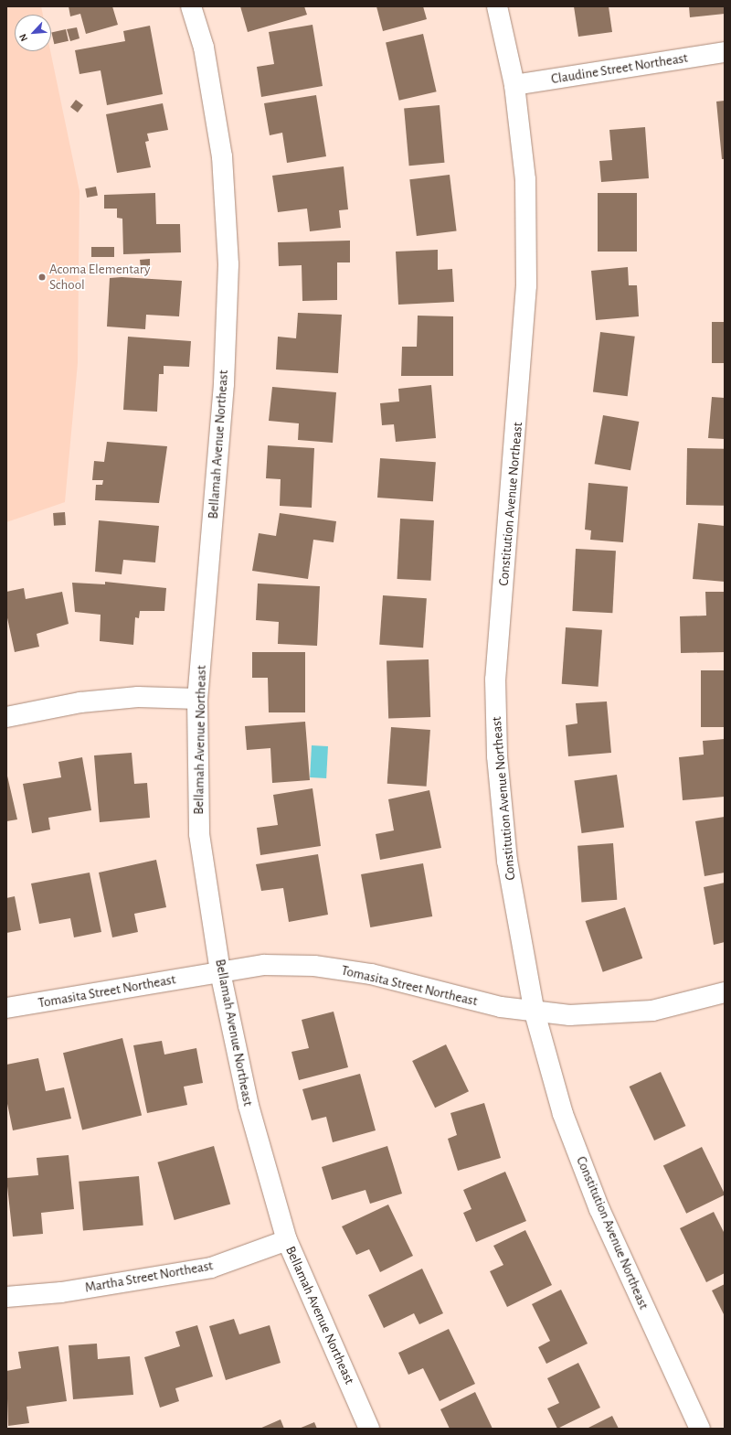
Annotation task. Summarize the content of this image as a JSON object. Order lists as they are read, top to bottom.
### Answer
{
  "streets": {
    "street": [
      "Claudine Street Northeast",
      "Bellamah Avenue Northeast",
      "Constitution Avenue Northeast",
      "Tomasita Street Northeast",
      "Martha Street Northeast"
    ]
  },
  "crossings": [
    ["Claudine Street Northeast", "Constitution Avenue Northeast"],
    ["Bellamah Avenue Northeast", "Tomasita Street Northeast"],
    ["Bellamah Avenue Northeast", "Martha Street Northeast"],
    ["Constitution Avenue Northeast", "Tomasita Street Northeast"]
  ],
  "places": ["Acoma Elementary School"],
  "north": "bottom left"
}
